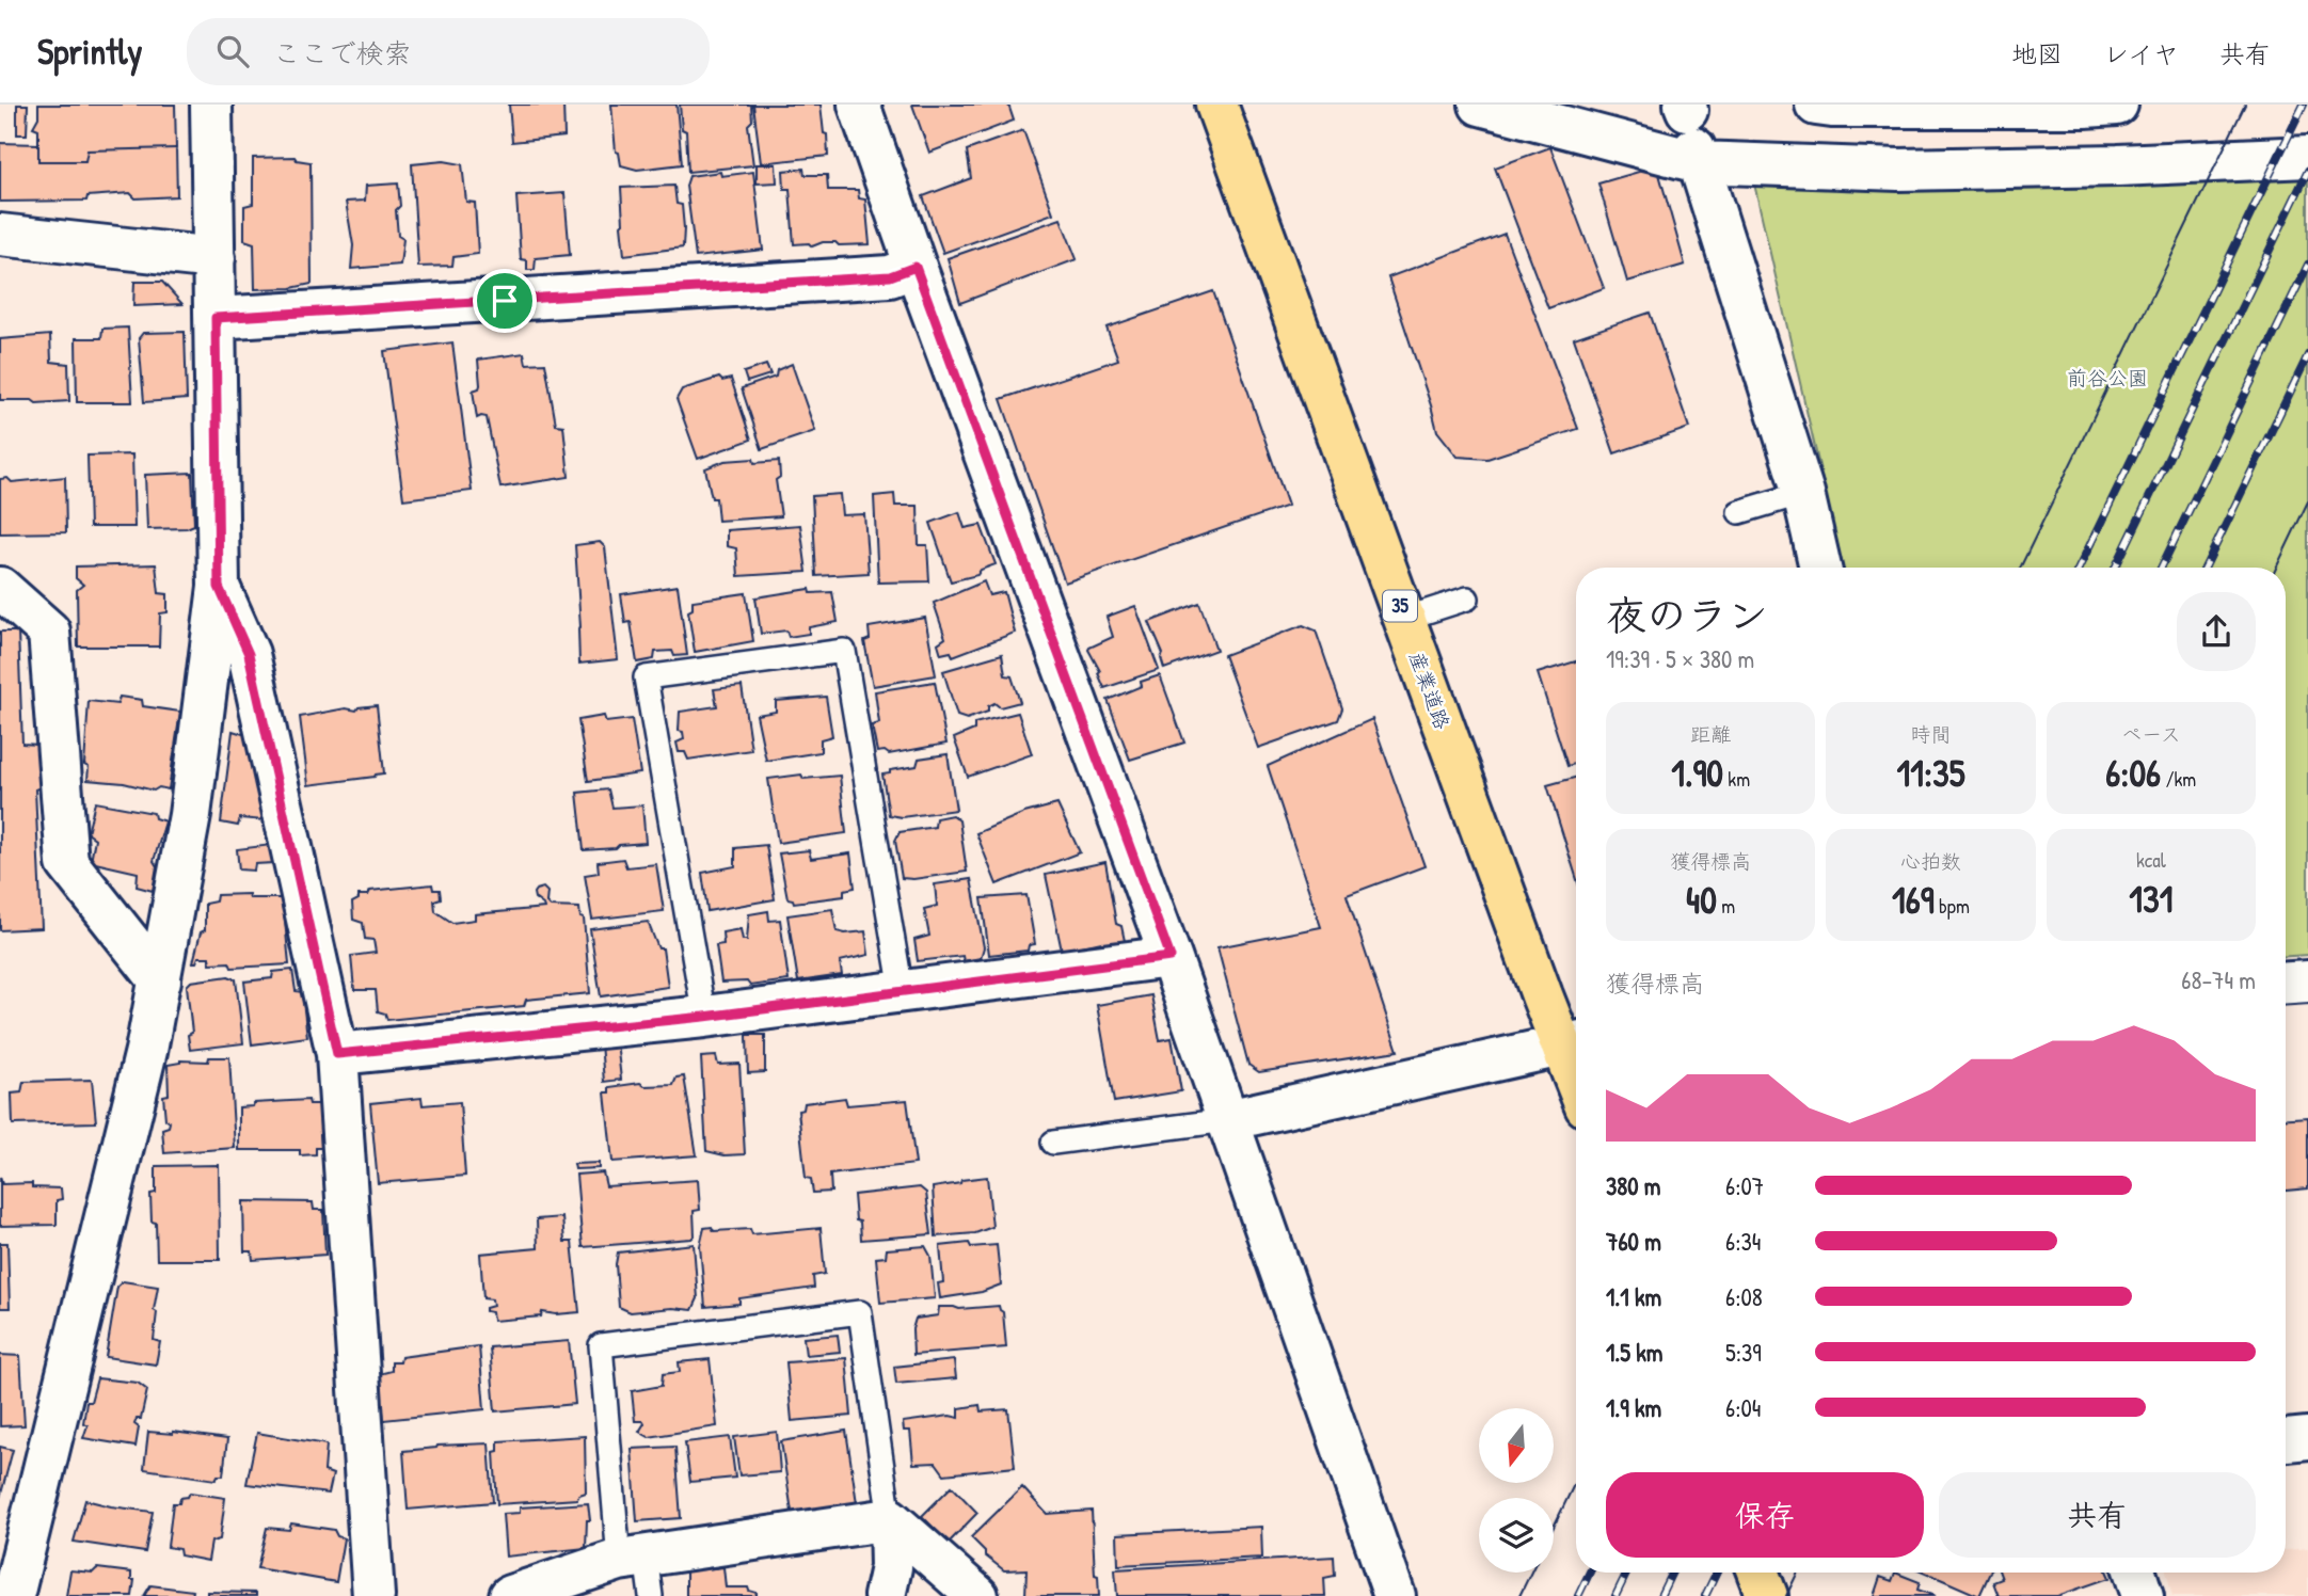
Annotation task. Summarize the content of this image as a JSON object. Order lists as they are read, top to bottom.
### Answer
{
  "streets": {
    "main road": ["35", "産業道路"]
  },
  "parks": ["前谷公園"],
  "north": "bottom",
  "page": {
    "header": "Sprintly",
    "search": "ここで検索",
    "nav": ["地図", "レイヤ", "共有"],
    "heading": ["夜のラン", "19:39 · 5 × 380 m"],
    "stats": [
      ["距離", "1.90 km"],
      ["時間", "11:35"],
      ["ペース", "6:06 /km"],
      ["獲得標高", "40 m"],
      ["心拍数", "169 bpm"],
      ["kcal", "131"]
    ],
    "chart": ["獲得標高", "68–74 m"],
    "list": [
      {
        "name": "380 m",
        "note": "6:07"
      },
      {
        "name": "760 m",
        "note": "6:34"
      },
      {
        "name": "1.1 km",
        "note": "6:08"
      },
      {
        "name": "1.5 km",
        "note": "5:39"
      },
      {
        "name": "1.9 km",
        "note": "6:04"
      }
    ],
    "buttons": ["保存", "共有"]
  }
}
